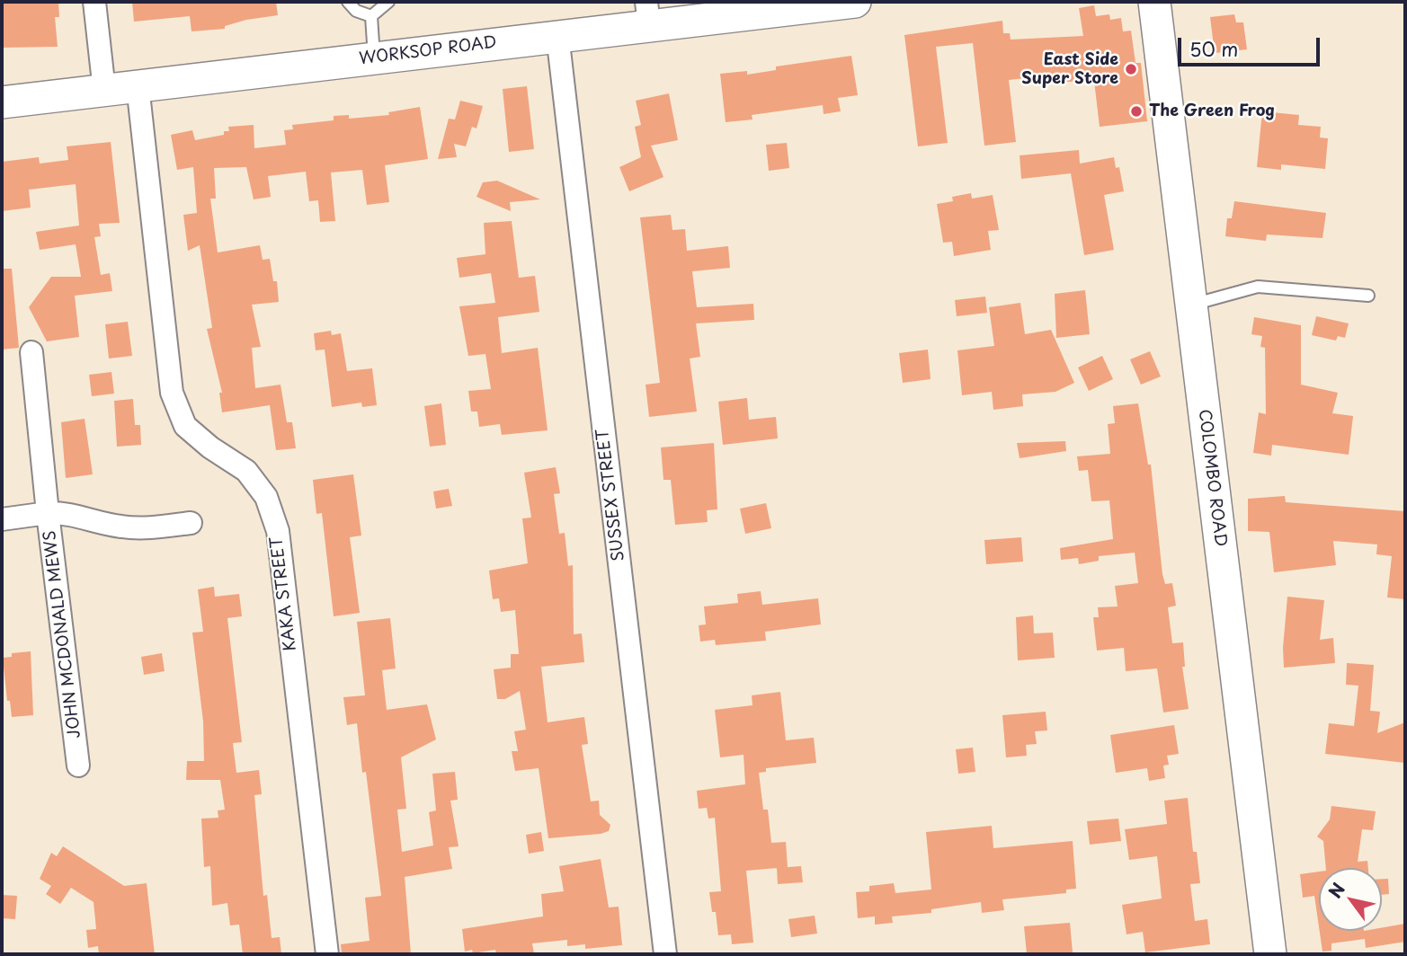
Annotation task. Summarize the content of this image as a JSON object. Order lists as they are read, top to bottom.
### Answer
{
  "streets": {
    "street": [
      "WORKSOP ROAD",
      "COLOMBO ROAD",
      "SUSSEX STREET",
      "KAKA STREET",
      "JOHN MCDONALD MEWS"
    ]
  },
  "crossings": [
    ["WORKSOP ROAD", "SUSSEX STREET"],
    ["WORKSOP ROAD", "KAKA STREET"]
  ],
  "places": ["East Side Super Store", "The Green Frog"],
  "scale_bar": "50 m",
  "north": "top left"
}
